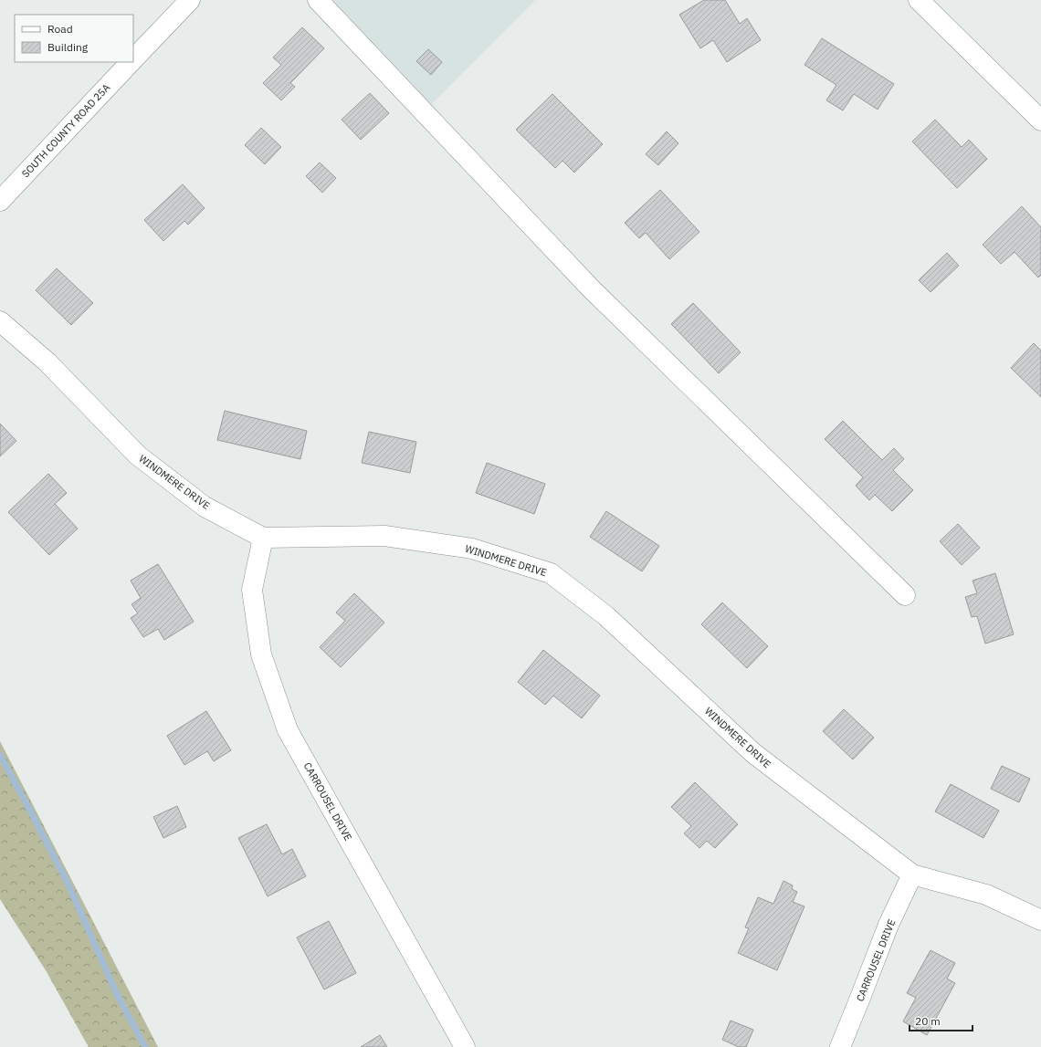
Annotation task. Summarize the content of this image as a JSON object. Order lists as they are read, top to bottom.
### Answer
{
  "streets": {
    "street": ["SOUTH COUNTY ROAD 25A", "WINDMERE DRIVE", "CARROUSEL DRIVE"]
  },
  "crossings": [
    ["WINDMERE DRIVE", "CARROUSEL DRIVE"]
  ],
  "legend": ["Road", "Building"],
  "scale_bar": "20 m"
}
